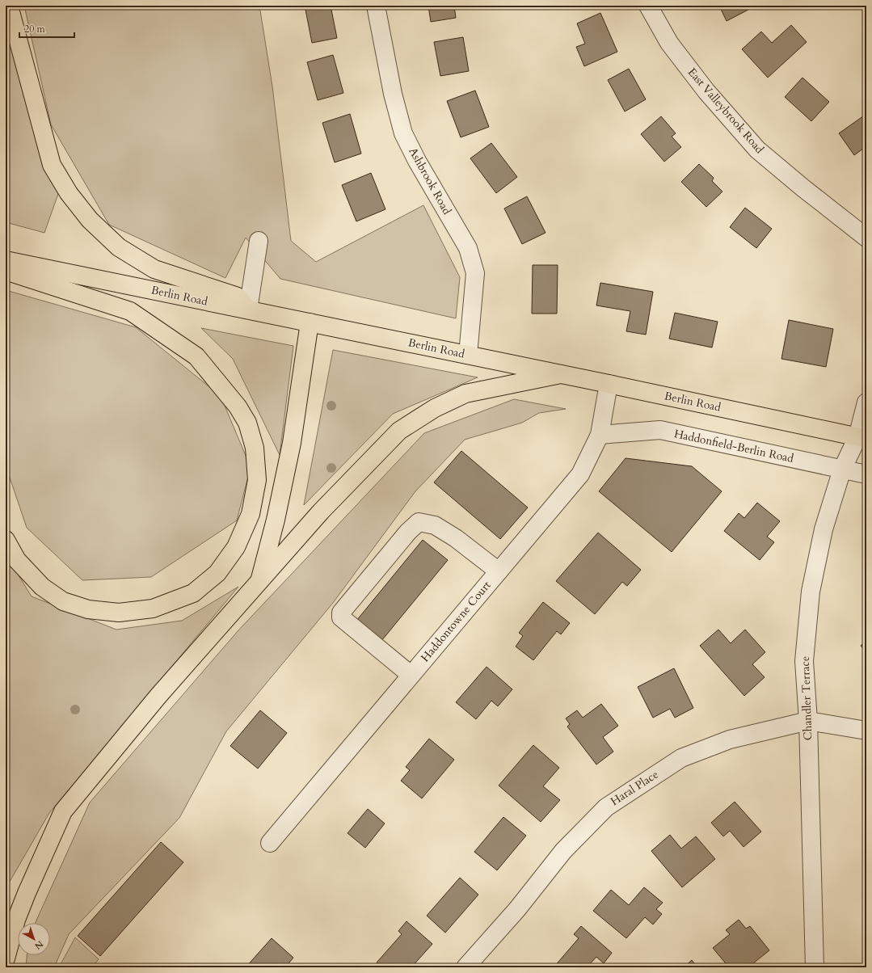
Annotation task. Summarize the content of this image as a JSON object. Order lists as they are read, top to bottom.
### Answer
{
  "streets": {
    "main road": ["Berlin Road"],
    "street": [
      "East Valleybrook Road",
      "Ashbrook Road",
      "Haddonfield-Berlin Road",
      "Haddontowne Court",
      "Chandler Terrace",
      "Haral Place"
    ]
  },
  "crossings": [
    ["Ashbrook Road", "Berlin Road"],
    ["Berlin Road", "Haddontowne Court"],
    ["Berlin Road", "Chandler Terrace"],
    ["Haddonfield-Berlin Road", "Haddontowne Court"],
    ["Haddonfield-Berlin Road", "Chandler Terrace"],
    ["Chandler Terrace", "Haral Place"]
  ],
  "scale_bar": "20 m",
  "north": "bottom right"
}
